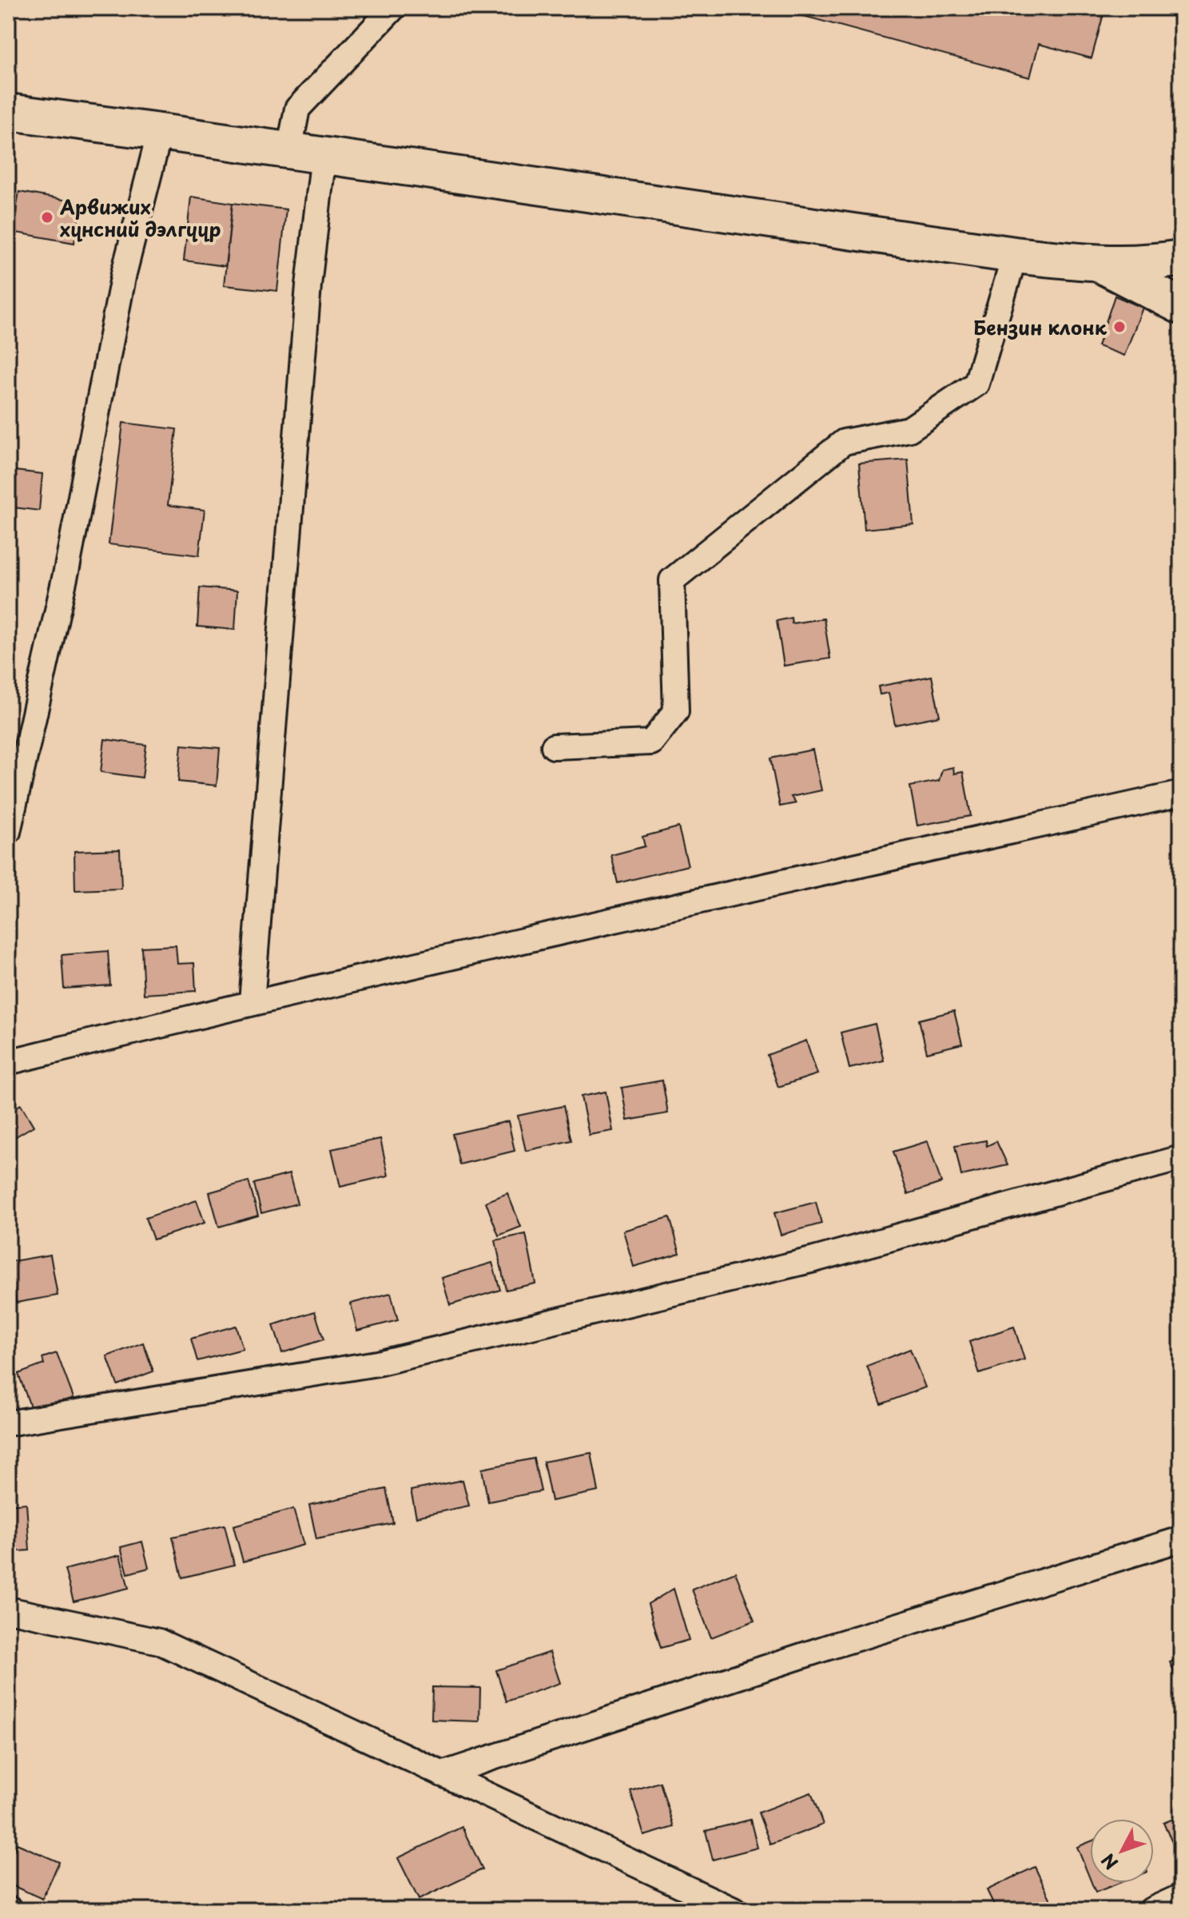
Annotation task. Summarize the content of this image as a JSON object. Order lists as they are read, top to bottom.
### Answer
{
  "places": ["Арвижих хүнсний дэлгүүр", "Бензин клонк"],
  "north": "bottom left"
}
